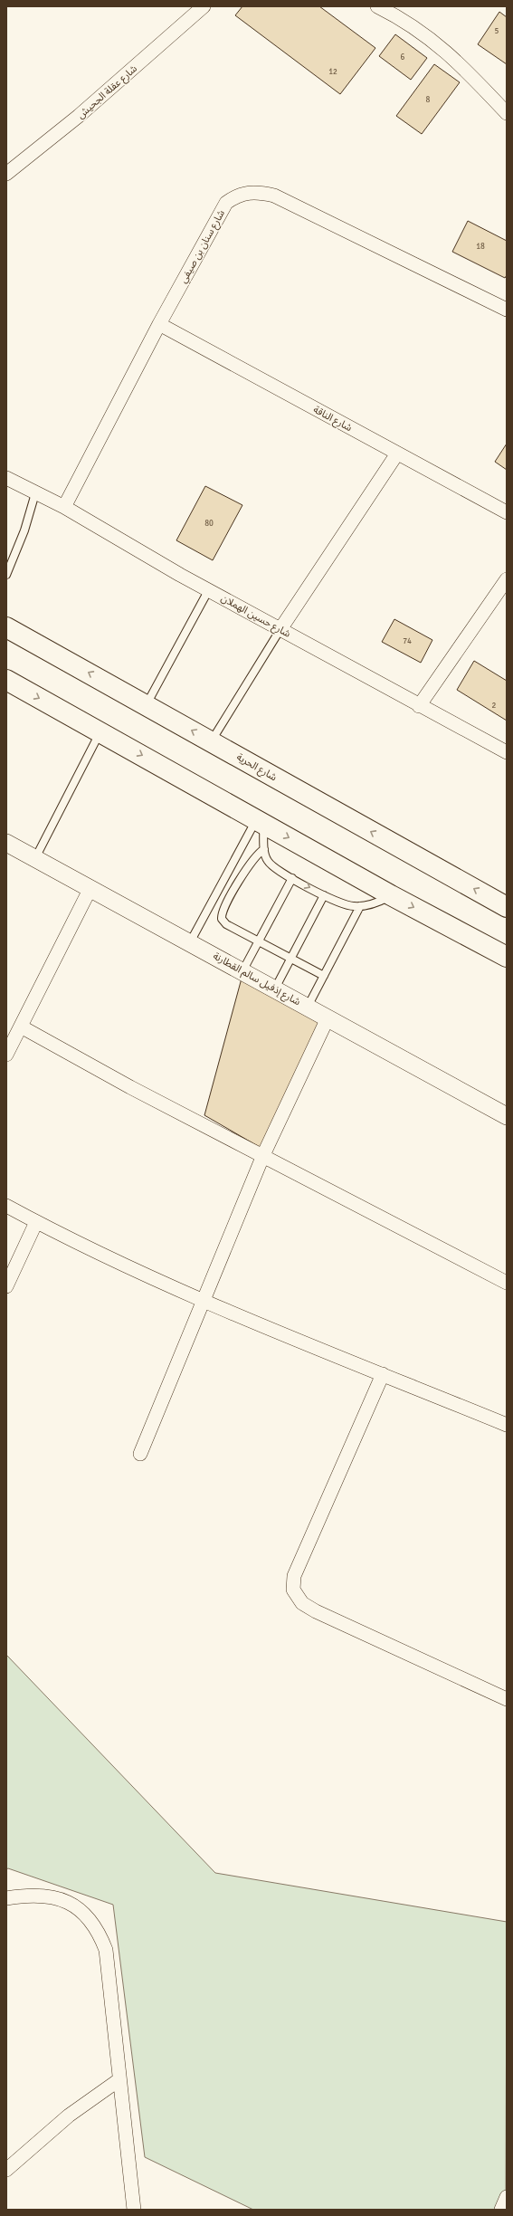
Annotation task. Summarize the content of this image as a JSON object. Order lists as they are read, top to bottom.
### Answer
{
  "streets": {
    "highway": ["شارع الحرية"],
    "street": [
      "شارع عقلة الجحيش",
      "شارع سنان بن صيفي",
      "شارع الناقة",
      "شارع حسين الهملان",
      "شارع إذفيل سالم القطارنة"
    ]
  },
  "crossings": [
    ["شارع سنان بن صيفي", "شارع الناقة"],
    ["شارع سنان بن صيفي", "شارع حسين الهملان"]
  ],
  "house_numbers": [
    "5",
    "6",
    "12",
    "8",
    "18",
    "80",
    "74",
    "2"
  ]
}
